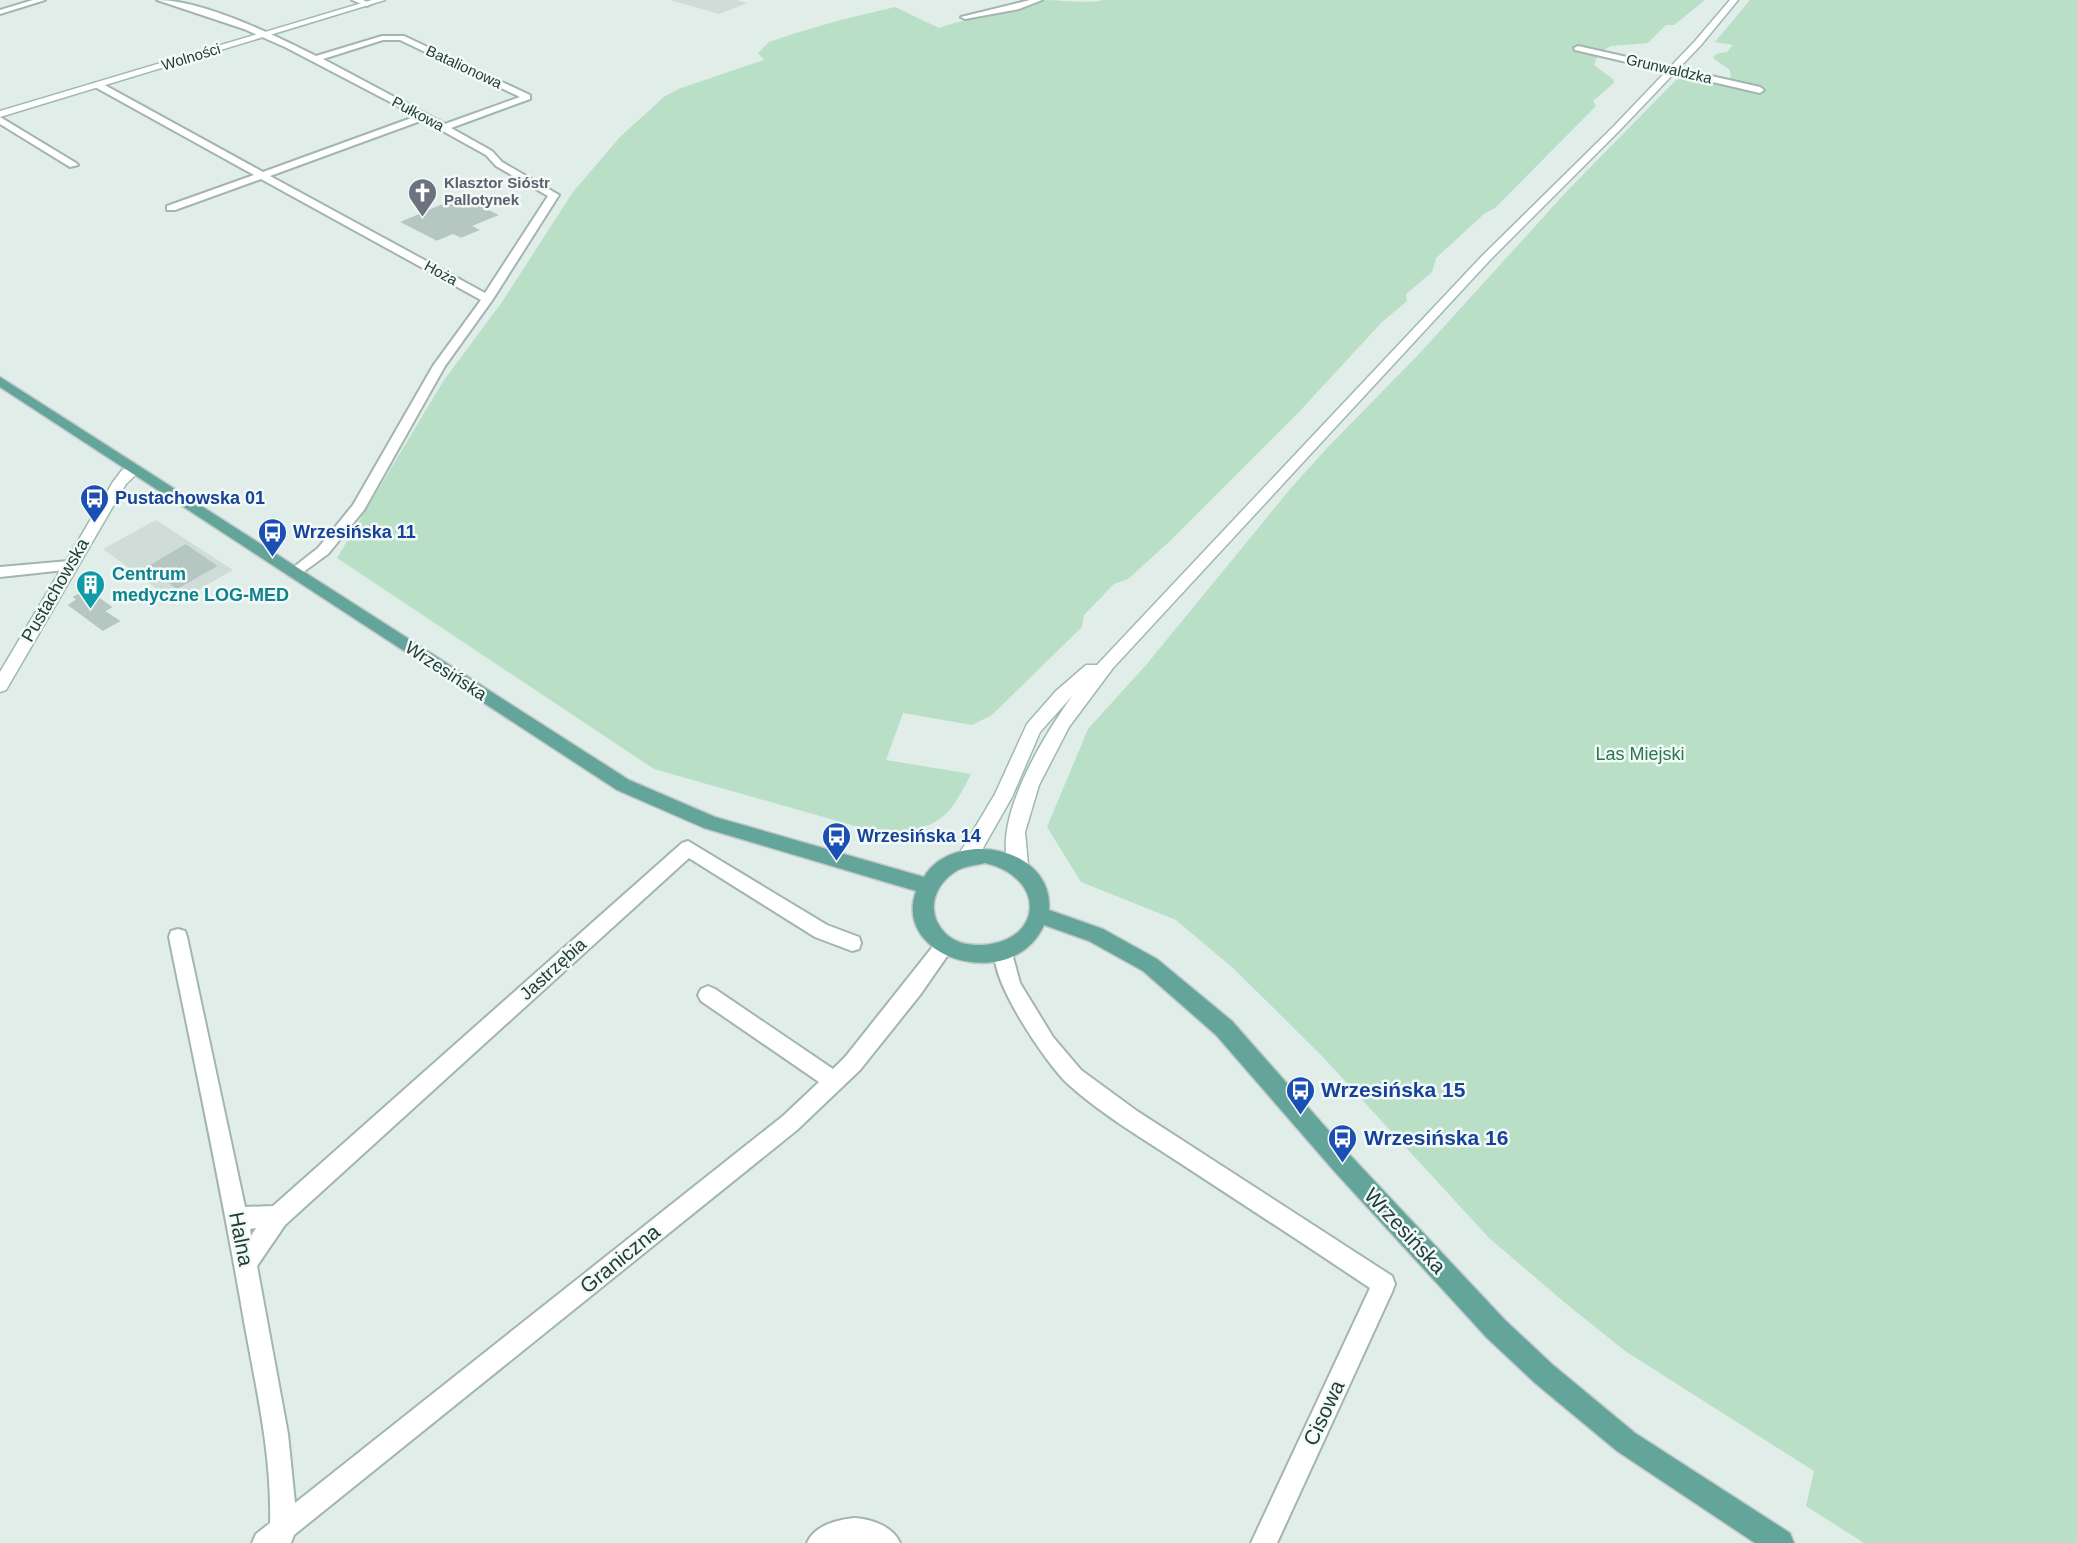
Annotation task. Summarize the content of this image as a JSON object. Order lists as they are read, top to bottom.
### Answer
{
  "streets": {
    "main road": ["Wolności", "Pustachowska", "Wrzesińska"],
    "street": [
      "Batalionowa",
      "Grunwaldzka",
      "Pułkowa",
      "Hoża",
      "Jastrzębia",
      "Halna",
      "Graniczna",
      "Cisowa"
    ]
  },
  "crossings": [
    ["Wolności", "Pułkowa"],
    ["Wolności", "Hoża"],
    ["Batalionowa", "Pułkowa"],
    ["Pułkowa", "Hoża"],
    ["Pustachowska", "Wrzesińska"],
    ["Wrzesińska", "Graniczna"],
    ["Wrzesińska", "Cisowa"],
    ["Jastrzębia", "Halna"],
    ["Halna", "Graniczna"],
    ["Graniczna", "Cisowa"]
  ],
  "parks": ["Las Miejski"],
  "places": {
    "church": ["Klasztor Sióstr Pallotynek"],
    "bus stop": [
      "Pustachowska 01",
      "Wrzesińska 11",
      "Wrzesińska 14",
      "Wrzesińska 15",
      "Wrzesińska 16"
    ],
    "building": ["Centrum medyczne LOG-MED"]
  }
}
